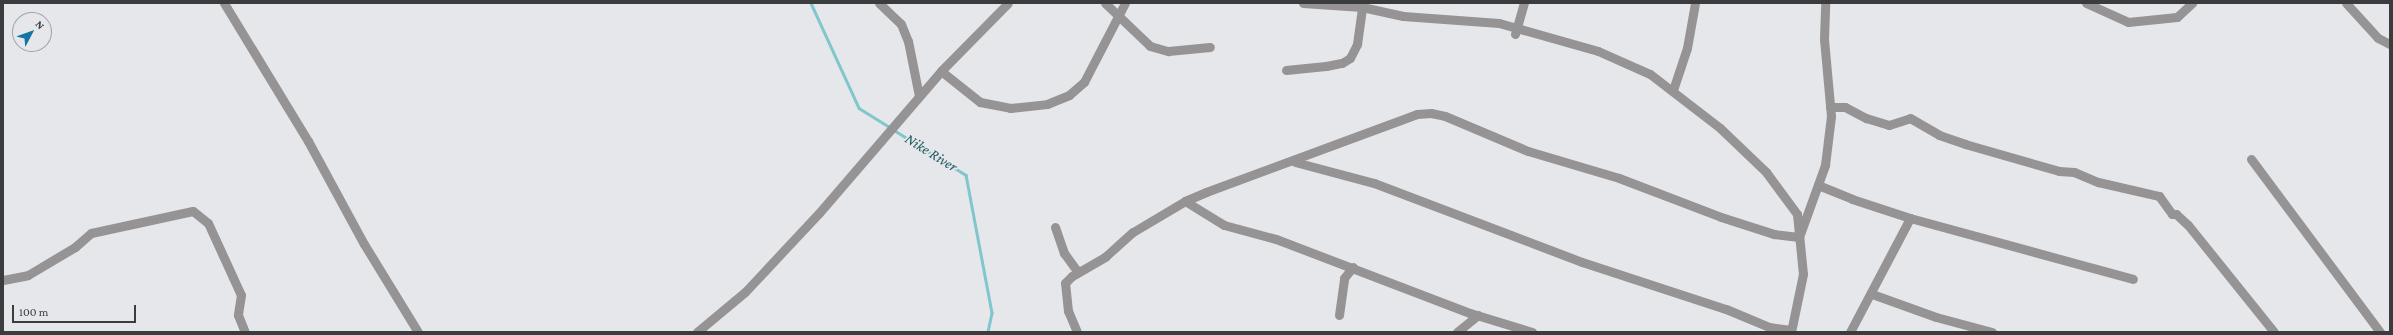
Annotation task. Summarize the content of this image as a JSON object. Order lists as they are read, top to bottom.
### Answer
{
  "water": ["Nike River"],
  "scale_bar": "100 m",
  "north": "top right"
}
